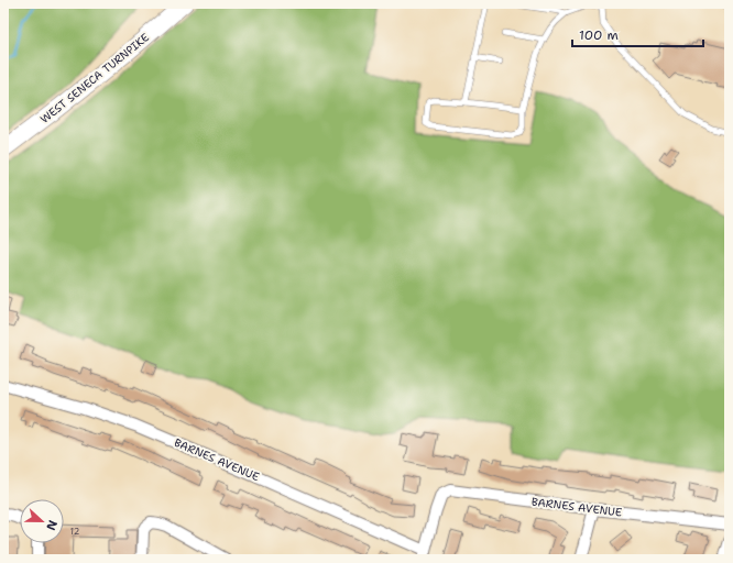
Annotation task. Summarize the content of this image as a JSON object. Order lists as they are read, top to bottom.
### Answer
{
  "streets": {
    "main road": ["WEST SENECA TURNPIKE"],
    "street": ["BARNES AVENUE"]
  },
  "house_numbers": ["12"],
  "scale_bar": "100 m",
  "north": "right"
}
